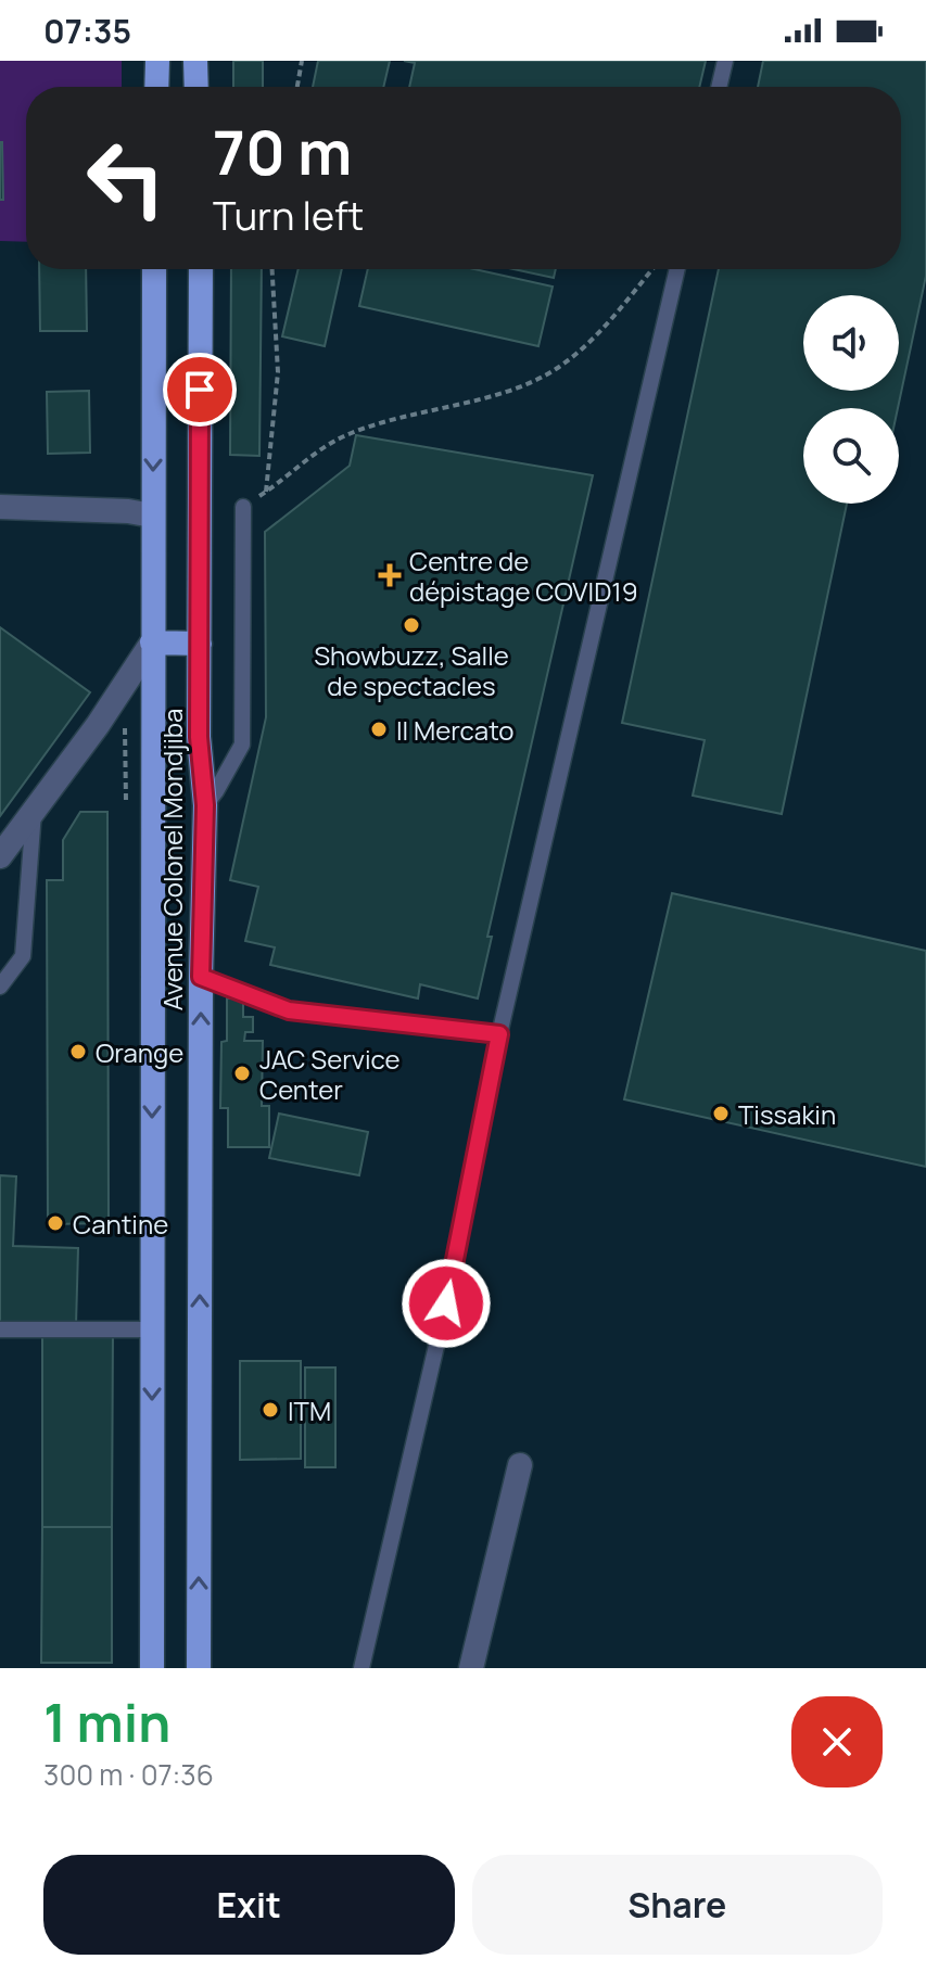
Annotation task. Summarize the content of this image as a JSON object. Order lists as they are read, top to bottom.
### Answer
{
  "streets": {
    "main road": ["Avenue Colonel Mondjiba"]
  },
  "places": {
    "health": ["Centre de dépistage COVID19"],
    "other": [
      "Showbuzz, Salle de spectacles",
      "Il Mercato",
      "Orange",
      "JAC Service Center",
      "Tissakin",
      "Cantine",
      "ITM"
    ]
  },
  "page": {
    "status": "07:35",
    "turn": ["70 m", "Turn left"],
    "heading": ["1 min", "300 m · 07:36"],
    "buttons": ["Exit", "Share"]
  }
}
